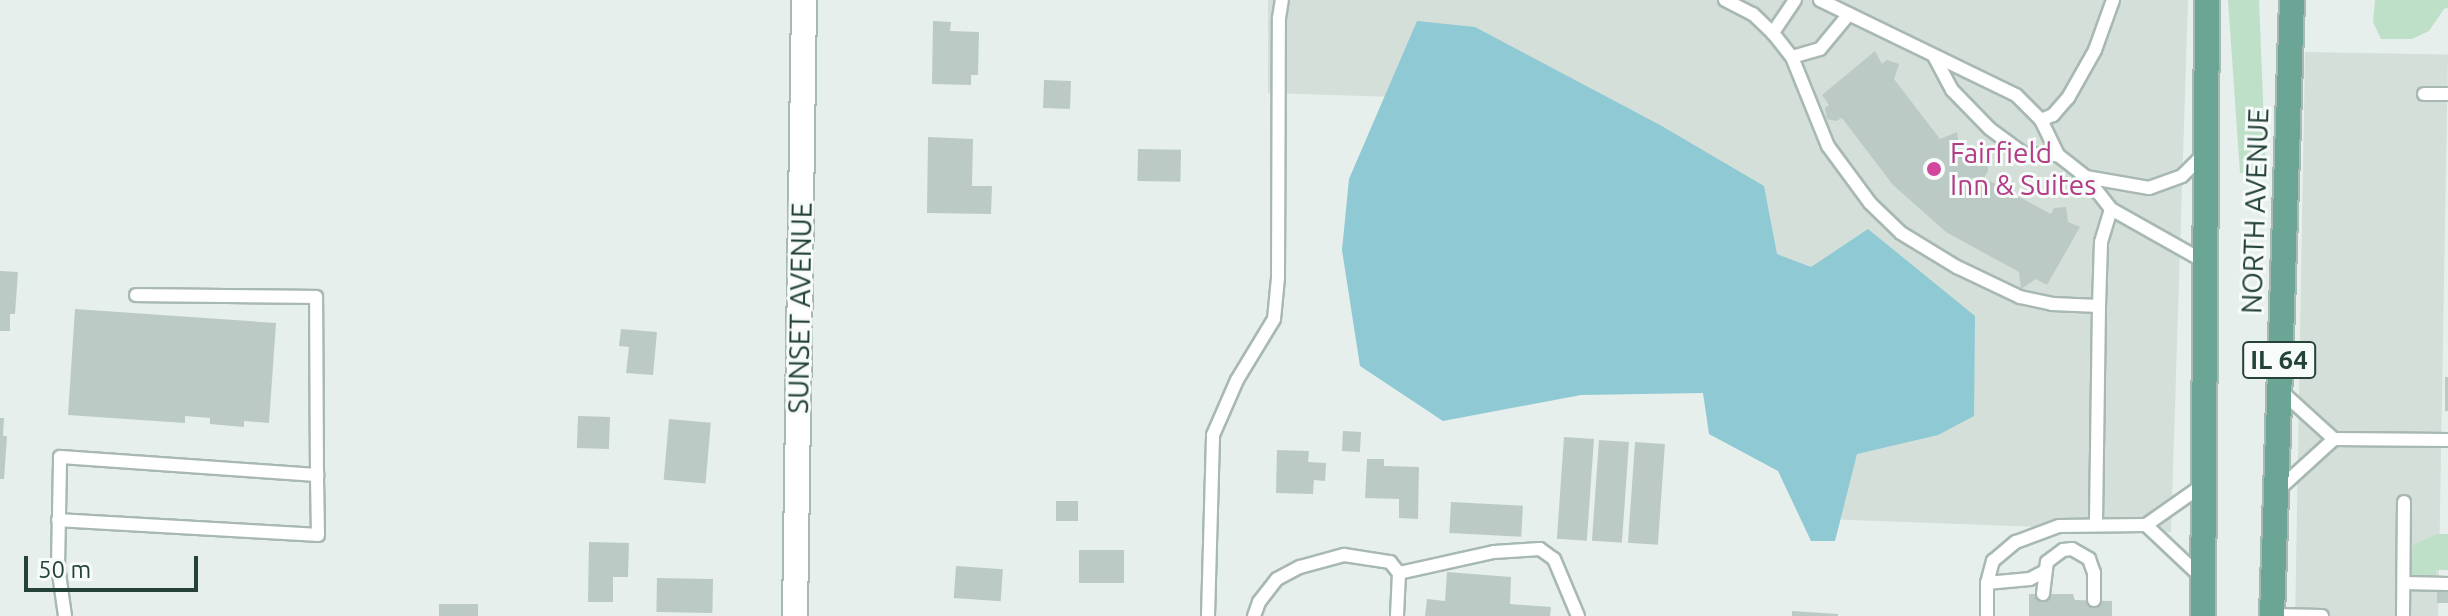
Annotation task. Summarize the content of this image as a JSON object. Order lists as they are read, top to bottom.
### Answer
{
  "streets": {
    "main road": ["NORTH AVENUE", "IL 64"],
    "street": ["SUNSET AVENUE"]
  },
  "places": ["Fairfield Inn & Suites"],
  "scale_bar": "50 m"
}
